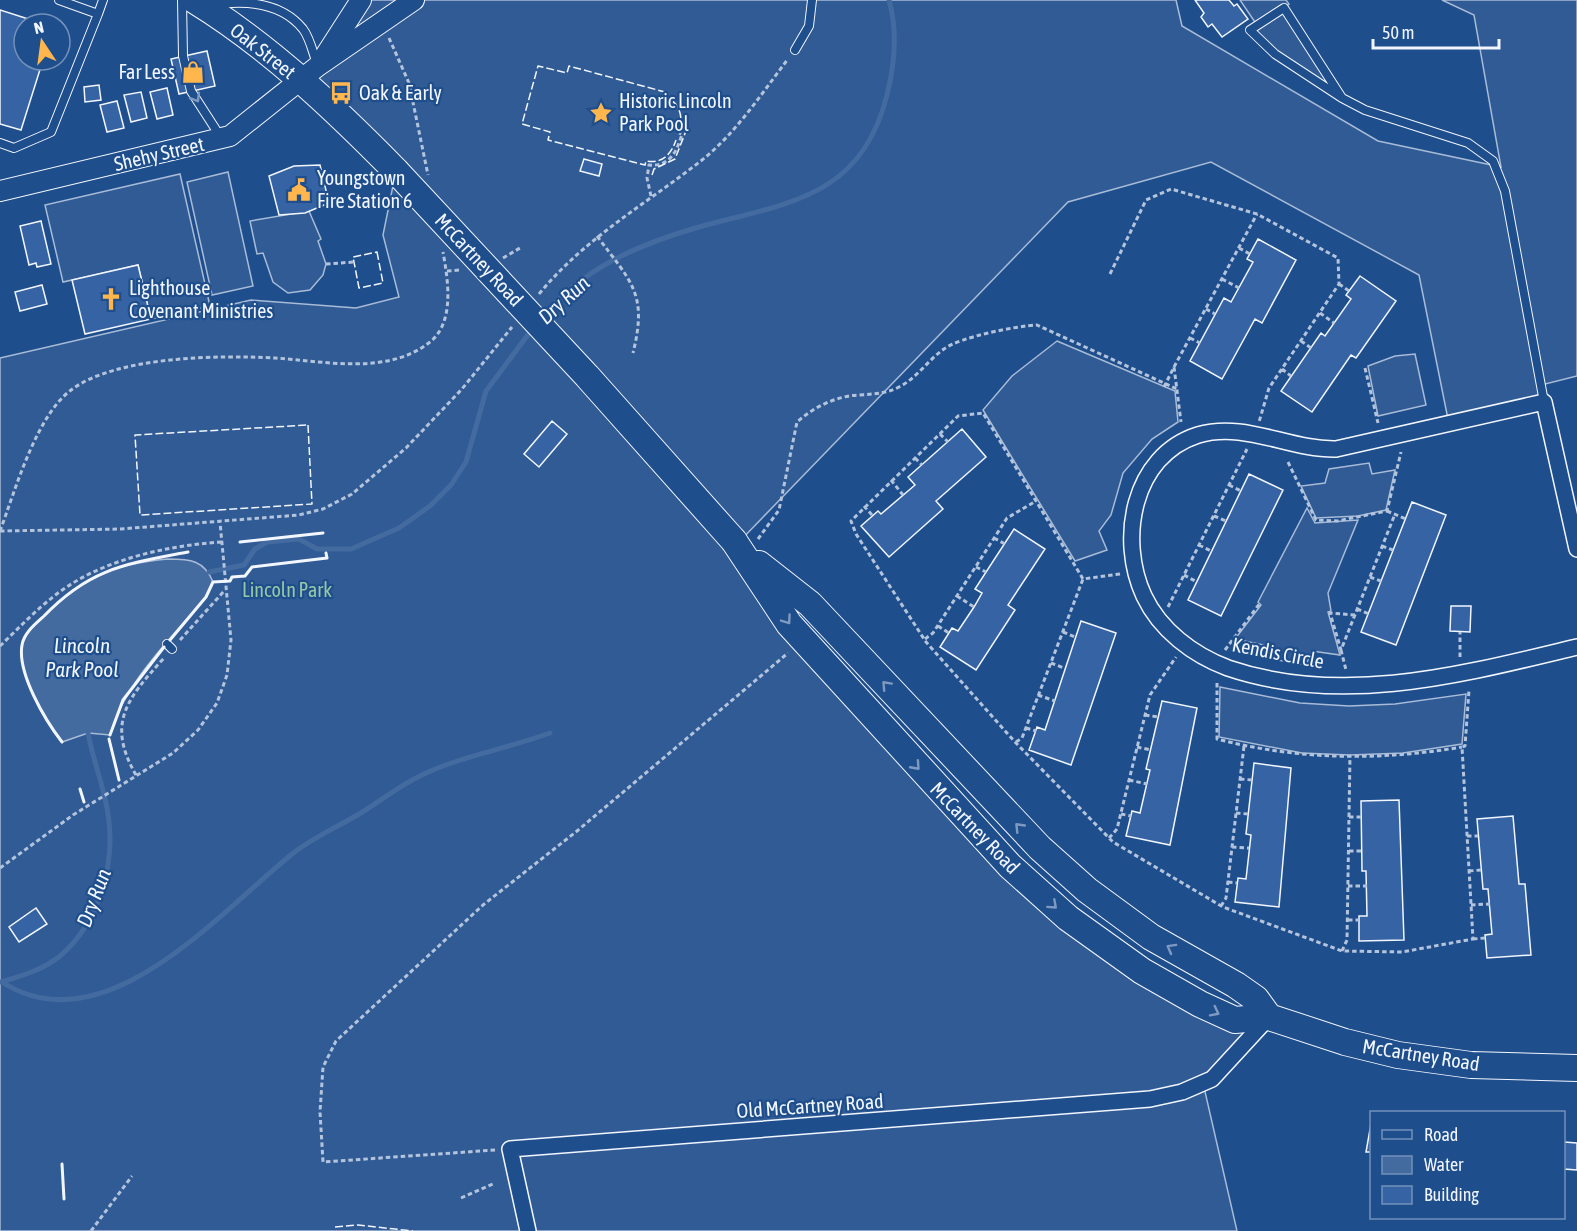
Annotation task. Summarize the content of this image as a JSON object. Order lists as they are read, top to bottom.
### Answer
{
  "streets": {
    "highway": ["Oak Street", "McCartney Road"],
    "street": ["Shehy Street", "Kendis Circle", "Old McCartney Road"]
  },
  "crossings": [
    ["Oak Street", "Shehy Street"],
    ["Oak Street", "McCartney Road"],
    ["Shehy Street", "McCartney Road"],
    ["McCartney Road", "Old McCartney Road"]
  ],
  "water": ["Dry Run", "Lincoln Park Pool"],
  "parks": ["Lincoln Park"],
  "places": {
    "shop": ["Far Less"],
    "bus stop": ["Oak & Early"],
    "place": ["Historic Lincoln Park Pool"],
    "public building": ["Youngstown Fire Station 6"],
    "church": ["Lighthouse Covenant Ministries"]
  },
  "legend": ["Road", "Water", "Building"],
  "scale_bar": "50 m",
  "north": "top"
}
